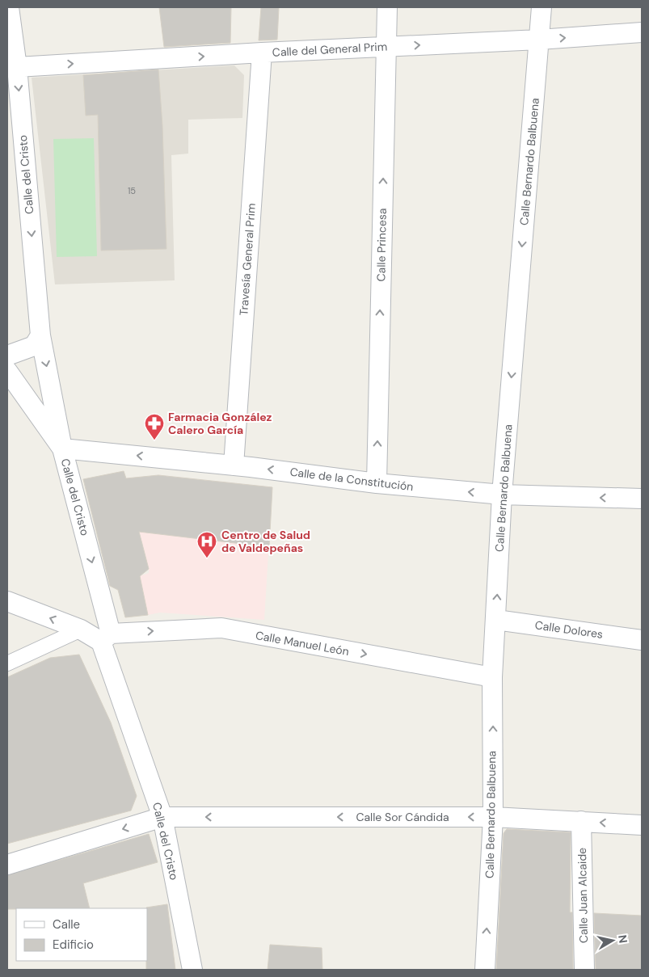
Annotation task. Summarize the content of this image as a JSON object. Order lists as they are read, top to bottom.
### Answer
{
  "streets": {
    "street": [
      "Calle del General Prim",
      "Calle Bernardo Balbuena",
      "Calle del Cristo",
      "Calle Princesa",
      "Travesía General Prim",
      "Calle de la Constitución",
      "Calle Dolores",
      "Calle Manuel León",
      "Calle Sor Cándida",
      "Calle Juan Alcaide"
    ]
  },
  "crossings": [
    ["Calle del General Prim", "Calle Bernardo Balbuena"],
    ["Calle del General Prim", "Calle del Cristo"],
    ["Calle del General Prim", "Calle Princesa"],
    ["Calle del General Prim", "Travesía General Prim"],
    ["Calle Bernardo Balbuena", "Calle de la Constitución"],
    ["Calle Bernardo Balbuena", "Calle Dolores"],
    ["Calle Bernardo Balbuena", "Calle Manuel León"],
    ["Calle Bernardo Balbuena", "Calle Sor Cándida"],
    ["Calle del Cristo", "Calle de la Constitución"],
    ["Calle del Cristo", "Calle Manuel León"],
    ["Calle del Cristo", "Calle Sor Cándida"],
    ["Calle Princesa", "Calle de la Constitución"],
    ["Travesía General Prim", "Calle de la Constitución"],
    ["Calle Sor Cándida", "Calle Juan Alcaide"]
  ],
  "one_way": [
    "Calle del General Prim",
    "Calle del Cristo",
    "Calle Princesa",
    "Calle de la Constitución",
    "Calle Manuel León",
    "Calle Sor Cándida"
  ],
  "places": {
    "pharmacy": ["Farmacia González Calero García"],
    "hospital": ["Centro de Salud de Valdepeñas"]
  },
  "house_numbers": ["15"],
  "legend": ["Calle", "Edificio"],
  "north": "right"
}
